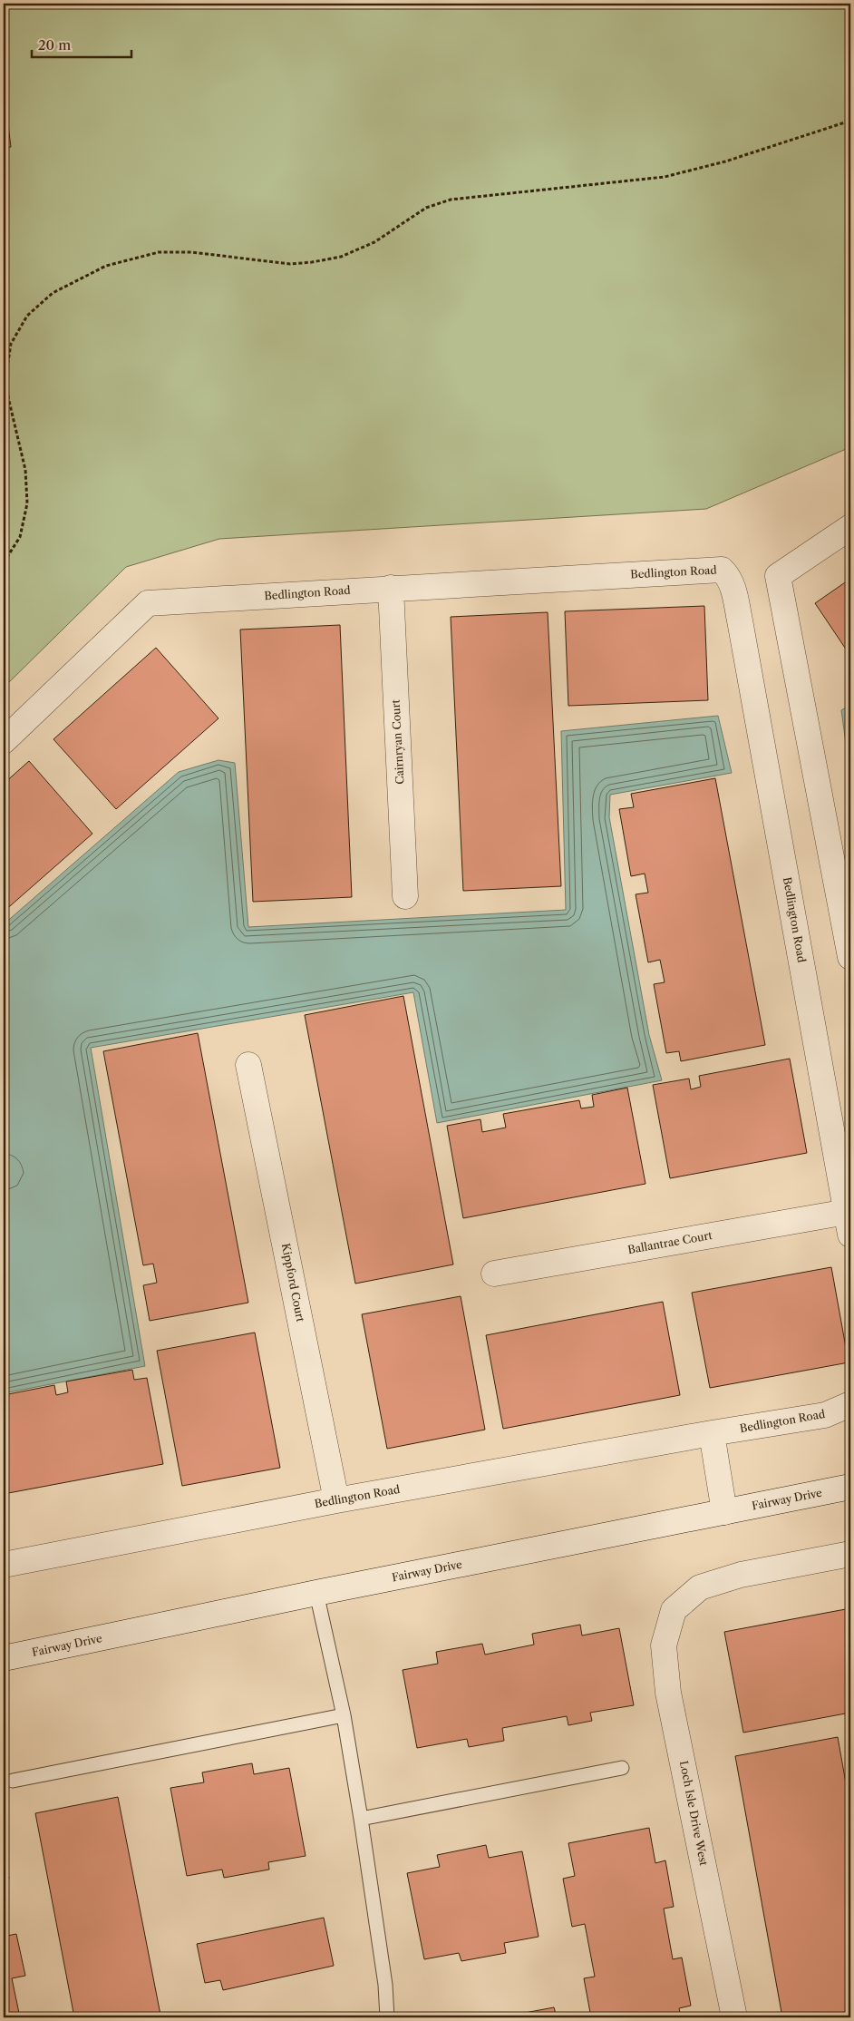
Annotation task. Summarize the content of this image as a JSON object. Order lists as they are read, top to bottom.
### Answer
{
  "streets": {
    "street": [
      "Bedlington Road",
      "Cairnryan Court",
      "Ballantrae Court",
      "Kippford Court",
      "Fairway Drive",
      "Loch Isle Drive West"
    ]
  },
  "crossings": [
    ["Bedlington Road", "Cairnryan Court"],
    ["Bedlington Road", "Ballantrae Court"],
    ["Bedlington Road", "Kippford Court"]
  ],
  "scale_bar": "20 m"
}
